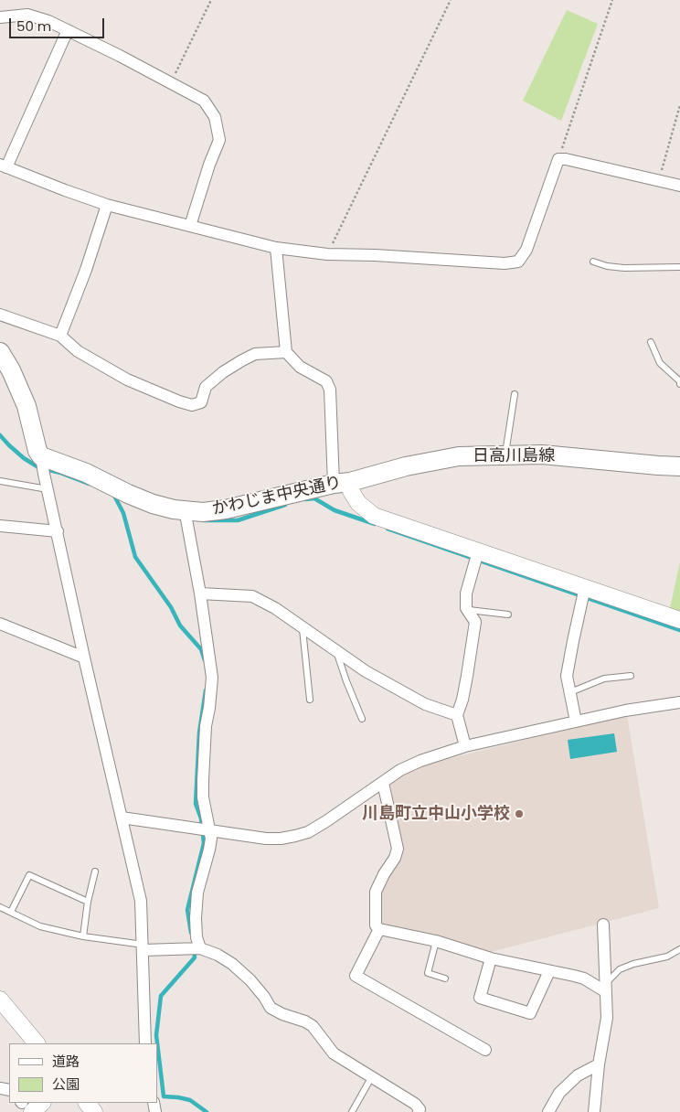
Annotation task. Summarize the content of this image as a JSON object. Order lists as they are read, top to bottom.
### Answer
{
  "streets": {
    "main road": ["日高川島線", "かわじま中央通り"]
  },
  "crossings": [
    ["日高川島線", "かわじま中央通り"]
  ],
  "places": ["川島町立中山小学校"],
  "legend": ["道路", "公園"],
  "scale_bar": "50 m"
}
